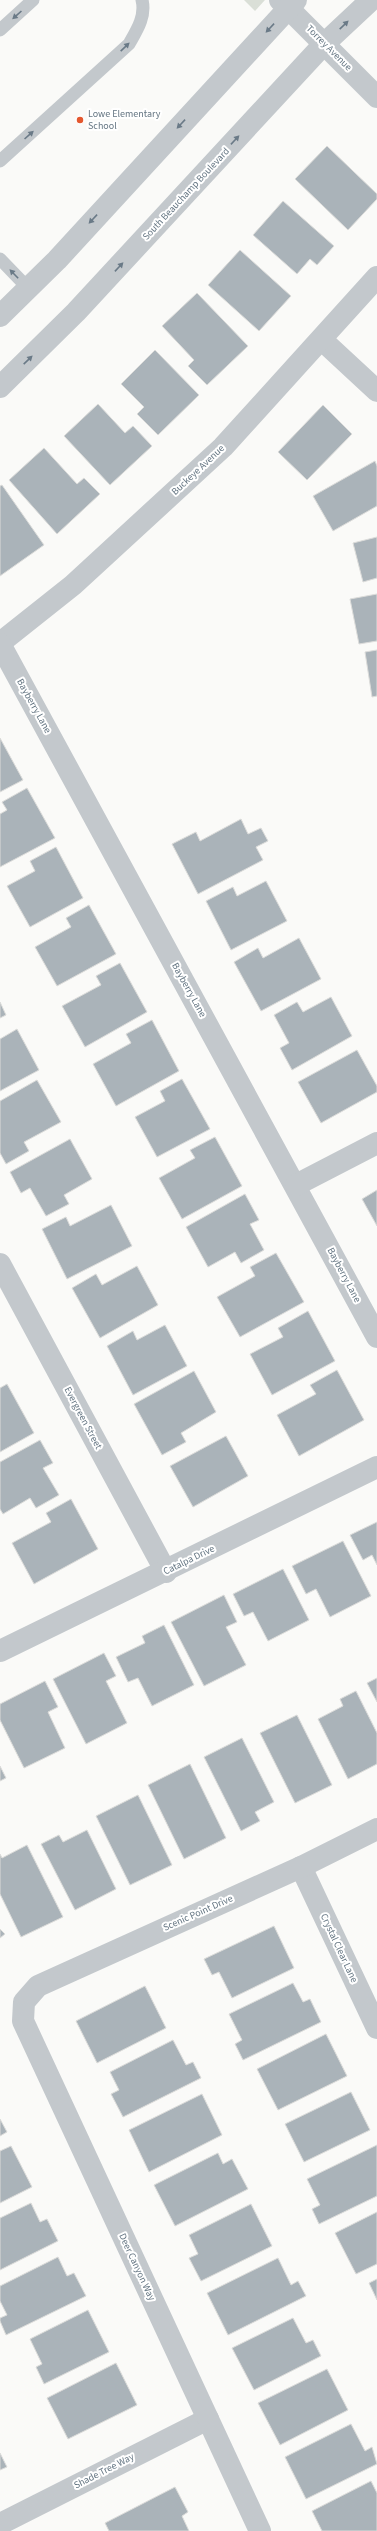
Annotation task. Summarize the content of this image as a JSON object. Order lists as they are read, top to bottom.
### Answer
{
  "streets": {
    "street": [
      "Torrey Avenue",
      "South Beauchamp Boulevard",
      "Buckeye Avenue",
      "Bayberry Lane",
      "Evergreen Street",
      "Catalpa Drive",
      "Scenic Point Drive",
      "Crystal Clear Lane",
      "Deer Canyon Way",
      "Shade Tree Way"
    ]
  },
  "crossings": [
    ["Torrey Avenue", "South Beauchamp Boulevard"],
    ["Buckeye Avenue", "Bayberry Lane"],
    ["Evergreen Street", "Catalpa Drive"],
    ["Scenic Point Drive", "Crystal Clear Lane"],
    ["Scenic Point Drive", "Deer Canyon Way"],
    ["Deer Canyon Way", "Shade Tree Way"]
  ],
  "places": ["Lowe Elementary School"]
}
